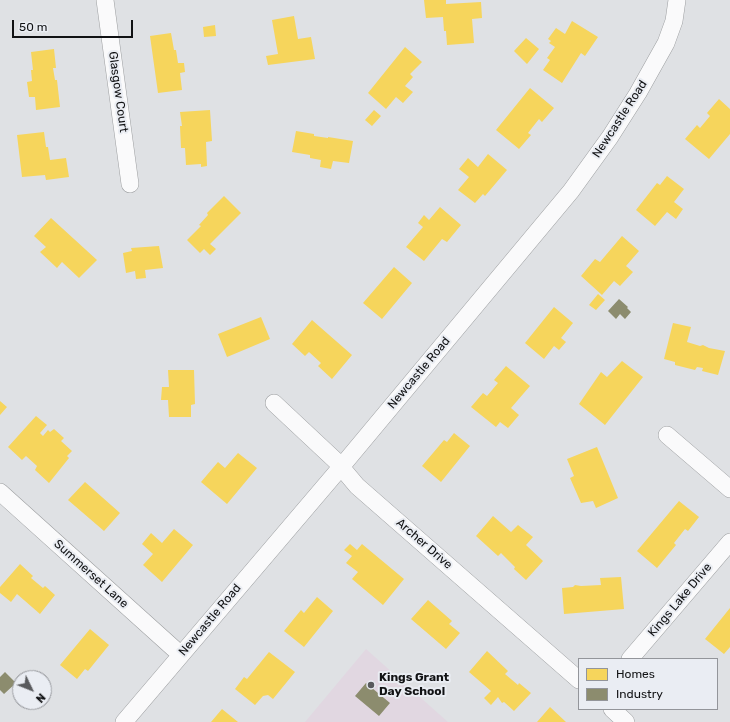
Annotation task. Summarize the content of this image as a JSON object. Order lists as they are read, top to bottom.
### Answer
{
  "streets": {
    "street": [
      "Glasgow Court",
      "Newcastle Road",
      "Archer Drive",
      "Summerset Lane",
      "Kings Lake Drive"
    ]
  },
  "crossings": [
    ["Newcastle Road", "Archer Drive"],
    ["Newcastle Road", "Summerset Lane"]
  ],
  "places": ["Kings Grant Day School"],
  "legend": ["Homes", "Industry"],
  "scale_bar": "50 m",
  "north": "bottom right"
}
